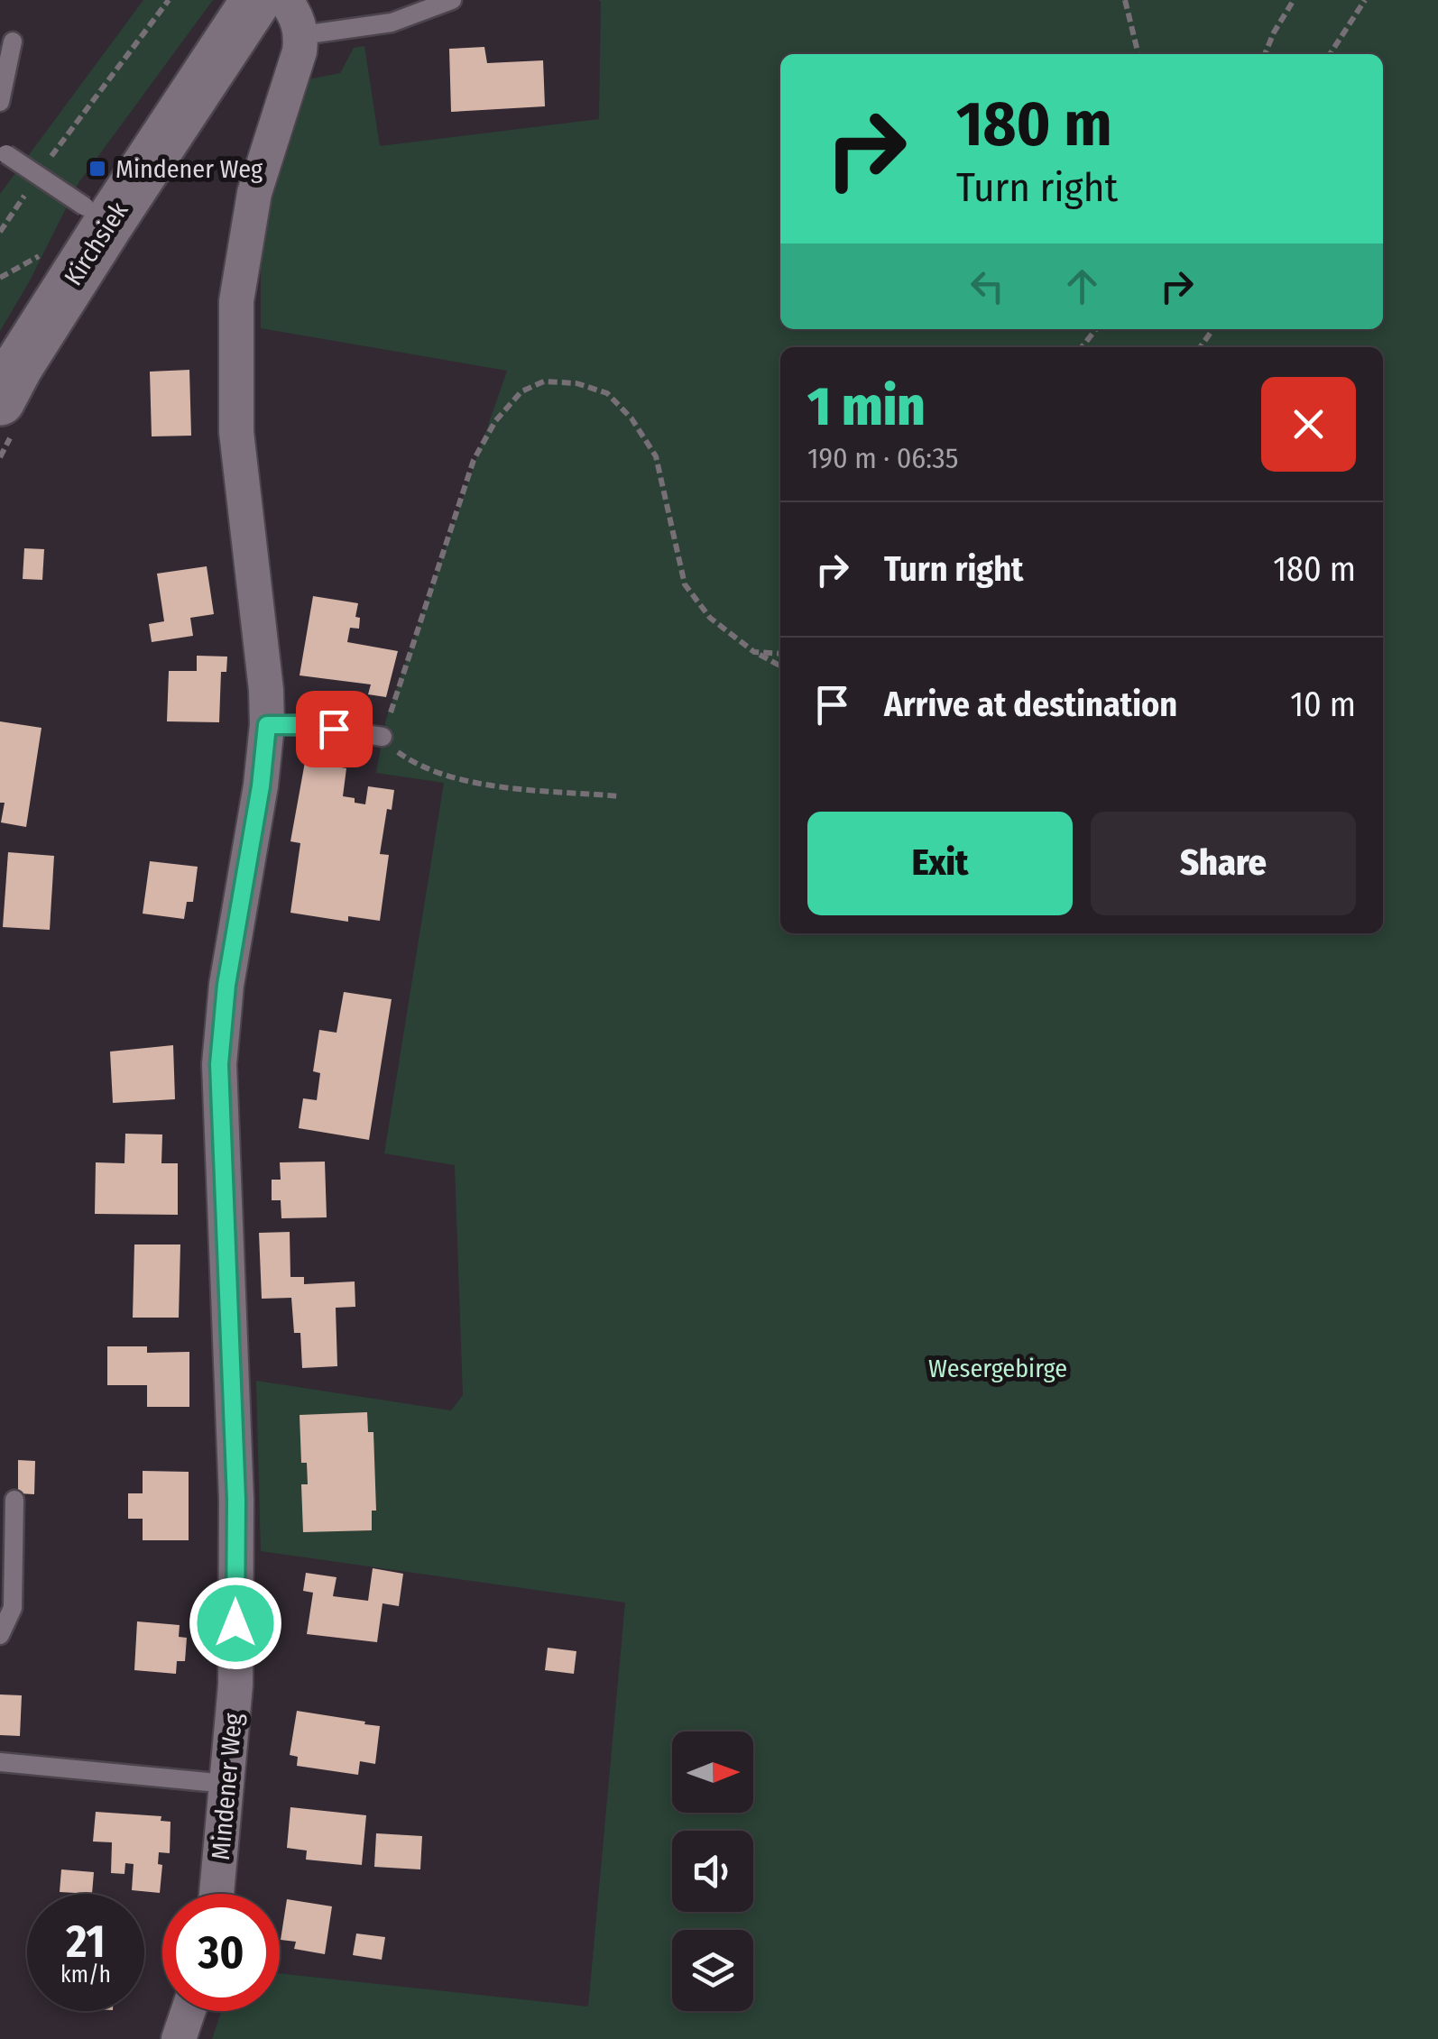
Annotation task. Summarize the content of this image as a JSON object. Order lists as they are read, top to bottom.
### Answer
{
  "streets": {
    "main road": ["Kirchsiek"],
    "street": ["Mindener Weg"]
  },
  "parks": ["Wesergebirge"],
  "places": {
    "transit": ["Mindener Weg"]
  },
  "north": "right",
  "page": {
    "turn": ["180 m", "Turn right"],
    "heading": ["1 min", "190 m · 06:35"],
    "list": [
      {
        "name": "Turn right",
        "value": "180 m"
      },
      {
        "name": "Arrive at destination",
        "value": "10 m"
      }
    ],
    "buttons": ["Exit", "Share"],
    "speed": "21 km/h",
    "limit": "30"
  }
}
